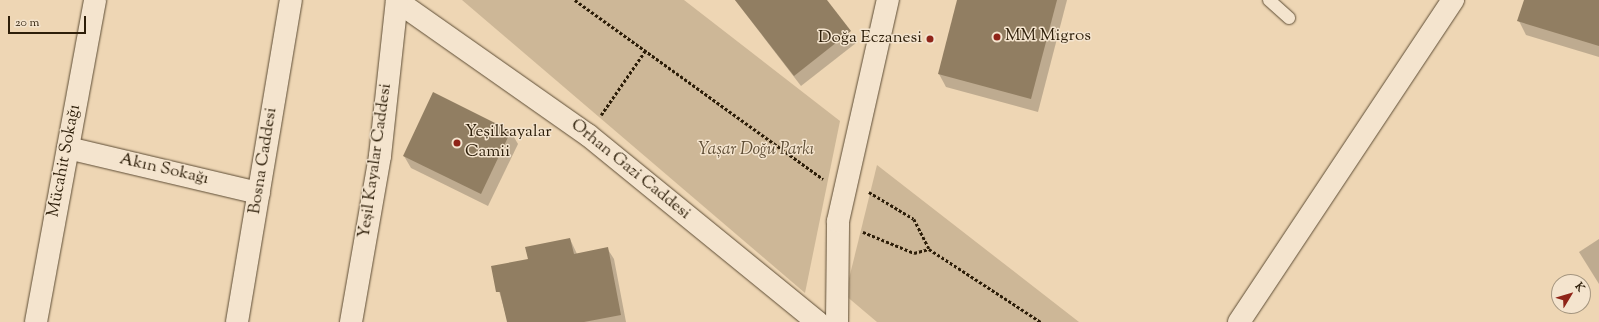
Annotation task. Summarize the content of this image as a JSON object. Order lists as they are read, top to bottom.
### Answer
{
  "streets": {
    "street": [
      "Mücahit Sokağı",
      "Bosna Caddesi",
      "Yeşil Kayalar Caddesi",
      "Akın Sokağı",
      "Orhan Gazi Caddesi"
    ]
  },
  "crossings": [
    ["Mücahit Sokağı", "Akın Sokağı"],
    ["Bosna Caddesi", "Akın Sokağı"],
    ["Yeşil Kayalar Caddesi", "Orhan Gazi Caddesi"]
  ],
  "parks": ["Yaşar Doğu Parkı"],
  "places": ["MM Migros", "Doğa Eczanesi", "Yeşilkayalar Camii"],
  "scale_bar": "20 m",
  "north": "top right"
}
